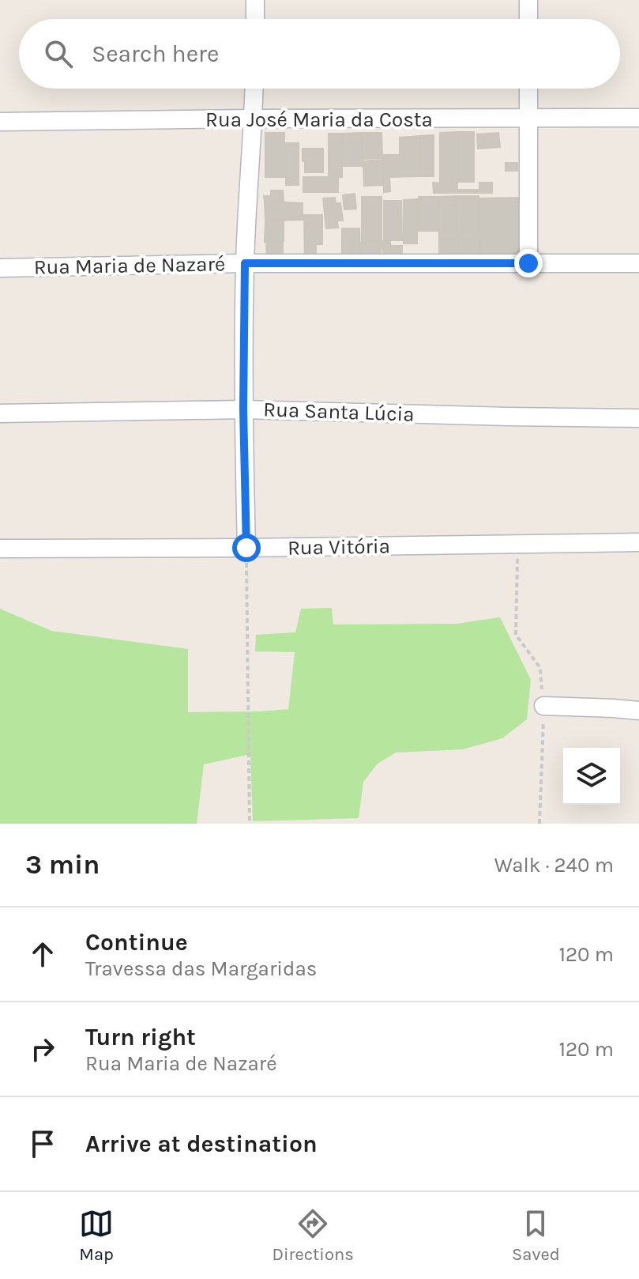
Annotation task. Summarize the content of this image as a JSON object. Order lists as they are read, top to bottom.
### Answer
{
  "streets": {
    "street": [
      "Rua José Maria da Costa",
      "Rua Maria de Nazaré",
      "Rua Santa Lúcia",
      "Rua Vitória"
    ]
  },
  "page": {
    "search": "Search here",
    "heading": ["3 min", "Walk · 240 m"],
    "list": [
      ["Continue", "Travessa das Margaridas", "120 m"],
      ["Turn right", "Rua Maria de Nazaré", "120 m"],
      "Arrive at destination"
    ],
    "nav": ["Map", "Directions", "Saved"]
  }
}
